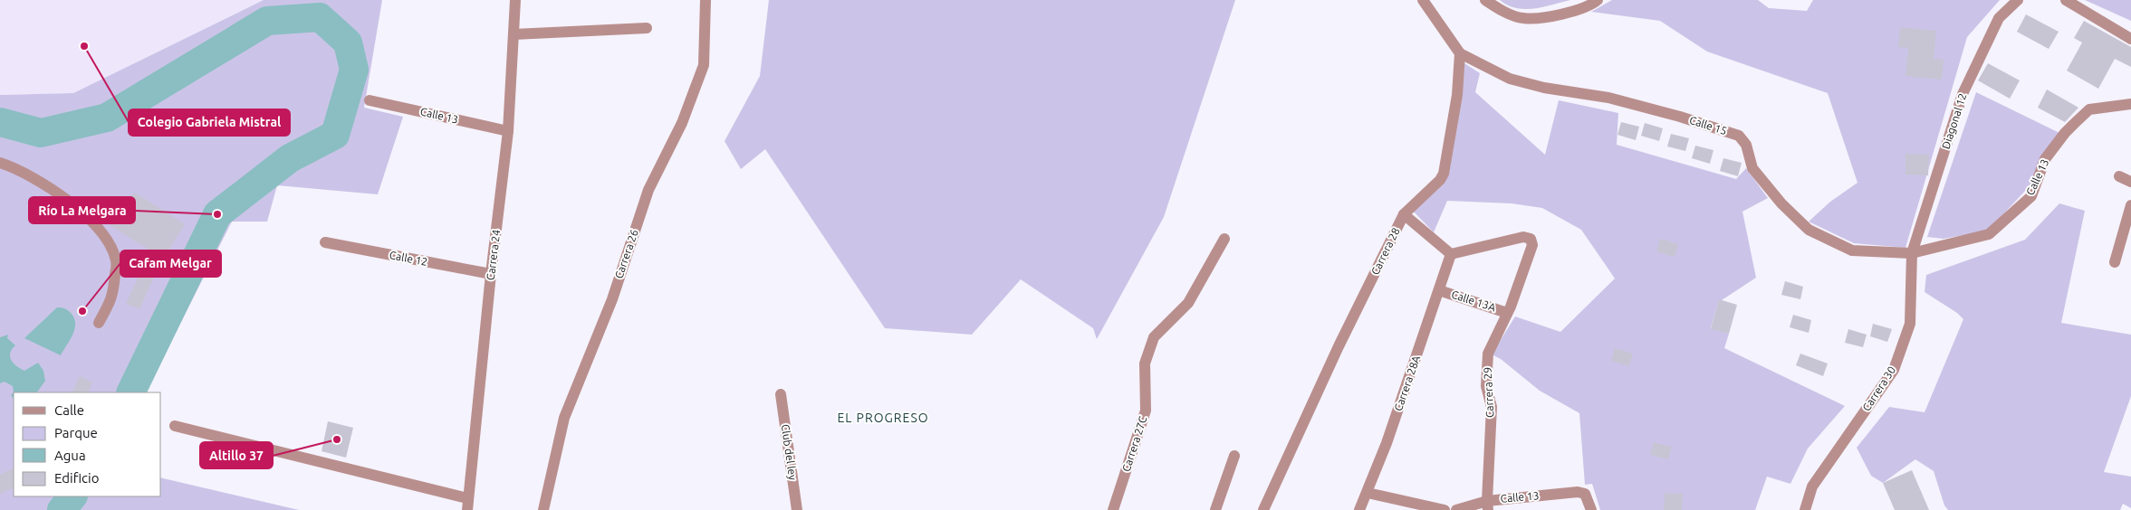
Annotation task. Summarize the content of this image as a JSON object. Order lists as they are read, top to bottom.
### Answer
{
  "streets": {
    "street": [
      "Calle 13",
      "Diagonal 12",
      "Calle 15",
      "Carrera 28",
      "Carrera 26",
      "Carrera 24",
      "Calle 12",
      "Calle 13A",
      "Carrera 28A",
      "Carrera 30",
      "Carrera 29",
      "Carrera 27C",
      "Club del ley"
    ]
  },
  "crossings": [
    ["Calle 13", "Diagonal 12"],
    ["Calle 13", "Calle 15"],
    ["Calle 13", "Carrera 24"],
    ["Calle 13", "Carrera 30"],
    ["Calle 13", "Carrera 29"],
    ["Diagonal 12", "Calle 15"],
    ["Diagonal 12", "Carrera 30"],
    ["Calle 15", "Carrera 28"],
    ["Calle 15", "Carrera 30"],
    ["Carrera 24", "Calle 12"],
    ["Calle 13A", "Carrera 28A"],
    ["Calle 13A", "Carrera 29"],
    ["Carrera 28A", "Carrera 29"]
  ],
  "districts": ["EL PROGRESO"],
  "places": [
    "Colegio Gabriela Mistral",
    "Río La Melgara",
    "Cafam Melgar",
    "Altillo 37"
  ],
  "legend": [
    "Calle",
    "Parque",
    "Agua",
    "Edificio"
  ]
}
